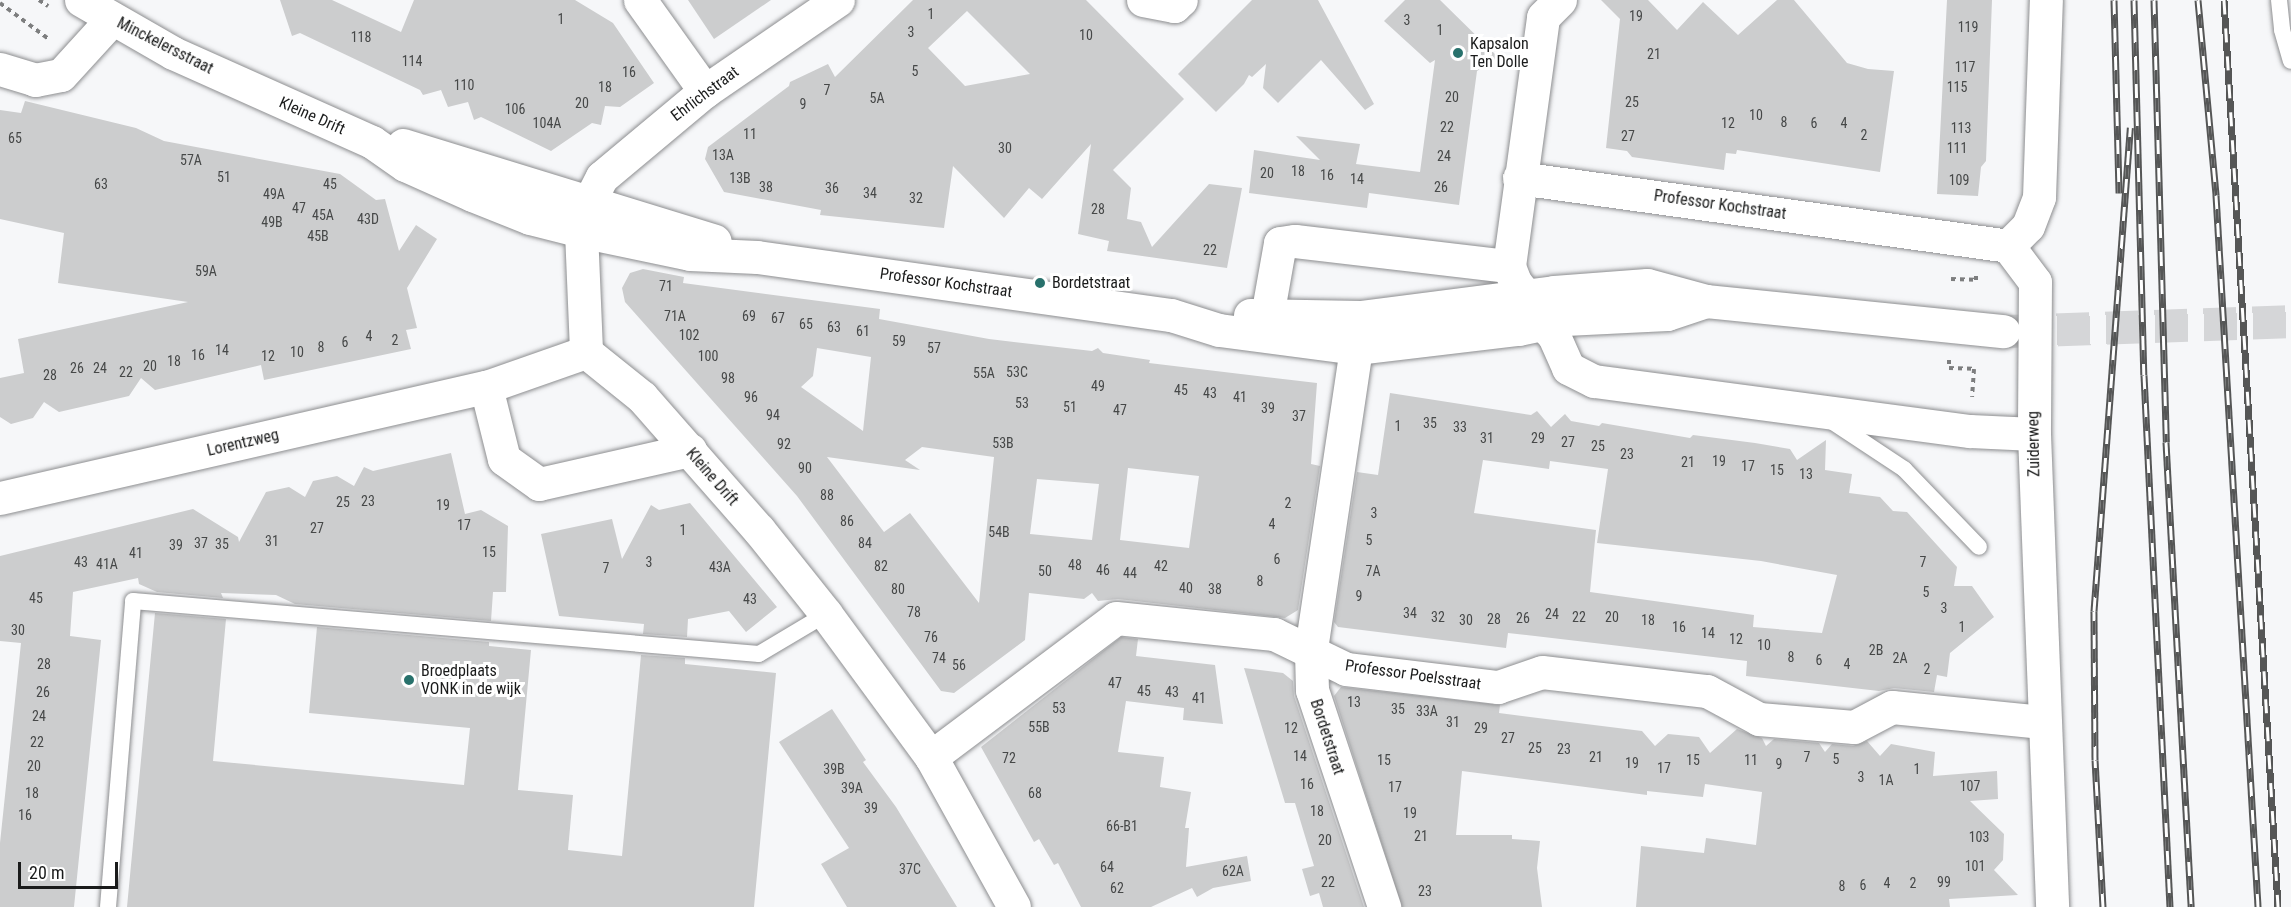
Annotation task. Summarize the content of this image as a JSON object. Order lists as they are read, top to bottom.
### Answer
{
  "streets": {
    "street": [
      "Minckelersstraat",
      "Ehrlichstraat",
      "Kleine Drift",
      "Professor Kochstraat",
      "Lorentzweg",
      "Zuiderweg",
      "Professor Poelsstraat",
      "Bordetstraat"
    ]
  },
  "crossings": [
    ["Minckelersstraat", "Kleine Drift"],
    ["Ehrlichstraat", "Kleine Drift"],
    ["Ehrlichstraat", "Professor Kochstraat"],
    ["Kleine Drift", "Professor Kochstraat"],
    ["Kleine Drift", "Lorentzweg"],
    ["Kleine Drift", "Professor Poelsstraat"],
    ["Professor Kochstraat", "Zuiderweg"],
    ["Professor Kochstraat", "Bordetstraat"],
    ["Zuiderweg", "Professor Poelsstraat"],
    ["Professor Poelsstraat", "Bordetstraat"]
  ],
  "places": ["Kapsalon Ten Dolle", "Bordetstraat", "Broedplaats VONK in de wijk"],
  "house_numbers": [
    "1",
    "19",
    "1",
    "3",
    "119",
    "1",
    "3",
    "10",
    "118",
    "21",
    "114",
    "117",
    "5",
    "16",
    "110",
    "18",
    "115",
    "7",
    "20",
    "5A",
    "25",
    "20",
    "9",
    "106",
    "10",
    "8",
    "104A",
    "12",
    "6",
    "4",
    "22",
    "113",
    "11",
    "2",
    "27",
    "65",
    "30",
    "111",
    "13A",
    "24",
    "57A",
    "18",
    "20",
    "16",
    "51",
    "13B",
    "14",
    "109",
    "63",
    "45",
    "38",
    "26",
    "36",
    "34",
    "49A",
    "32",
    "47",
    "28",
    "45A",
    "43D",
    "49B",
    "45B",
    "22",
    "59A",
    "71",
    "71A",
    "69",
    "67",
    "65",
    "63",
    "61",
    "102",
    "4",
    "2",
    "59",
    "6",
    "8",
    "57",
    "14",
    "10",
    "16",
    "12",
    "100",
    "18",
    "20",
    "26",
    "24",
    "22",
    "53C",
    "55A",
    "28",
    "98",
    "49",
    "45",
    "43",
    "96",
    "41",
    "53",
    "51",
    "39",
    "47",
    "94",
    "37",
    "35",
    "1",
    "33",
    "31",
    "29",
    "27",
    "53B",
    "92",
    "25",
    "23",
    "19",
    "21",
    "17",
    "90",
    "15",
    "13",
    "88",
    "23",
    "25",
    "2",
    "19",
    "3",
    "86",
    "4",
    "17",
    "27",
    "1",
    "54B",
    "5",
    "31",
    "37",
    "84",
    "35",
    "39",
    "15",
    "41",
    "6",
    "43",
    "3",
    "7",
    "41A",
    "48",
    "82",
    "42",
    "43A",
    "7",
    "46",
    "50",
    "7A",
    "44",
    "8",
    "40",
    "80",
    "38",
    "5",
    "9",
    "45",
    "43",
    "3",
    "78",
    "34",
    "24",
    "32",
    "22",
    "20",
    "26",
    "28",
    "30",
    "18",
    "16",
    "1",
    "30",
    "14",
    "76",
    "12",
    "10",
    "2B",
    "8",
    "74",
    "2A",
    "6",
    "28",
    "4",
    "56",
    "2",
    "47",
    "45",
    "26",
    "43",
    "41",
    "13",
    "53",
    "35",
    "33A",
    "24",
    "31",
    "55B",
    "12",
    "29",
    "27",
    "22",
    "25",
    "23",
    "14",
    "21",
    "7",
    "72",
    "5",
    "15",
    "15",
    "11",
    "19",
    "9",
    "20",
    "17",
    "39B",
    "1",
    "3",
    "1A",
    "16",
    "107",
    "17",
    "39A",
    "18",
    "68",
    "39",
    "18",
    "19",
    "16",
    "66-B1",
    "21",
    "103",
    "20",
    "101",
    "64",
    "37C",
    "62A",
    "22",
    "99",
    "4",
    "2",
    "6",
    "8",
    "62",
    "23"
  ],
  "scale_bar": "20 m"
}
